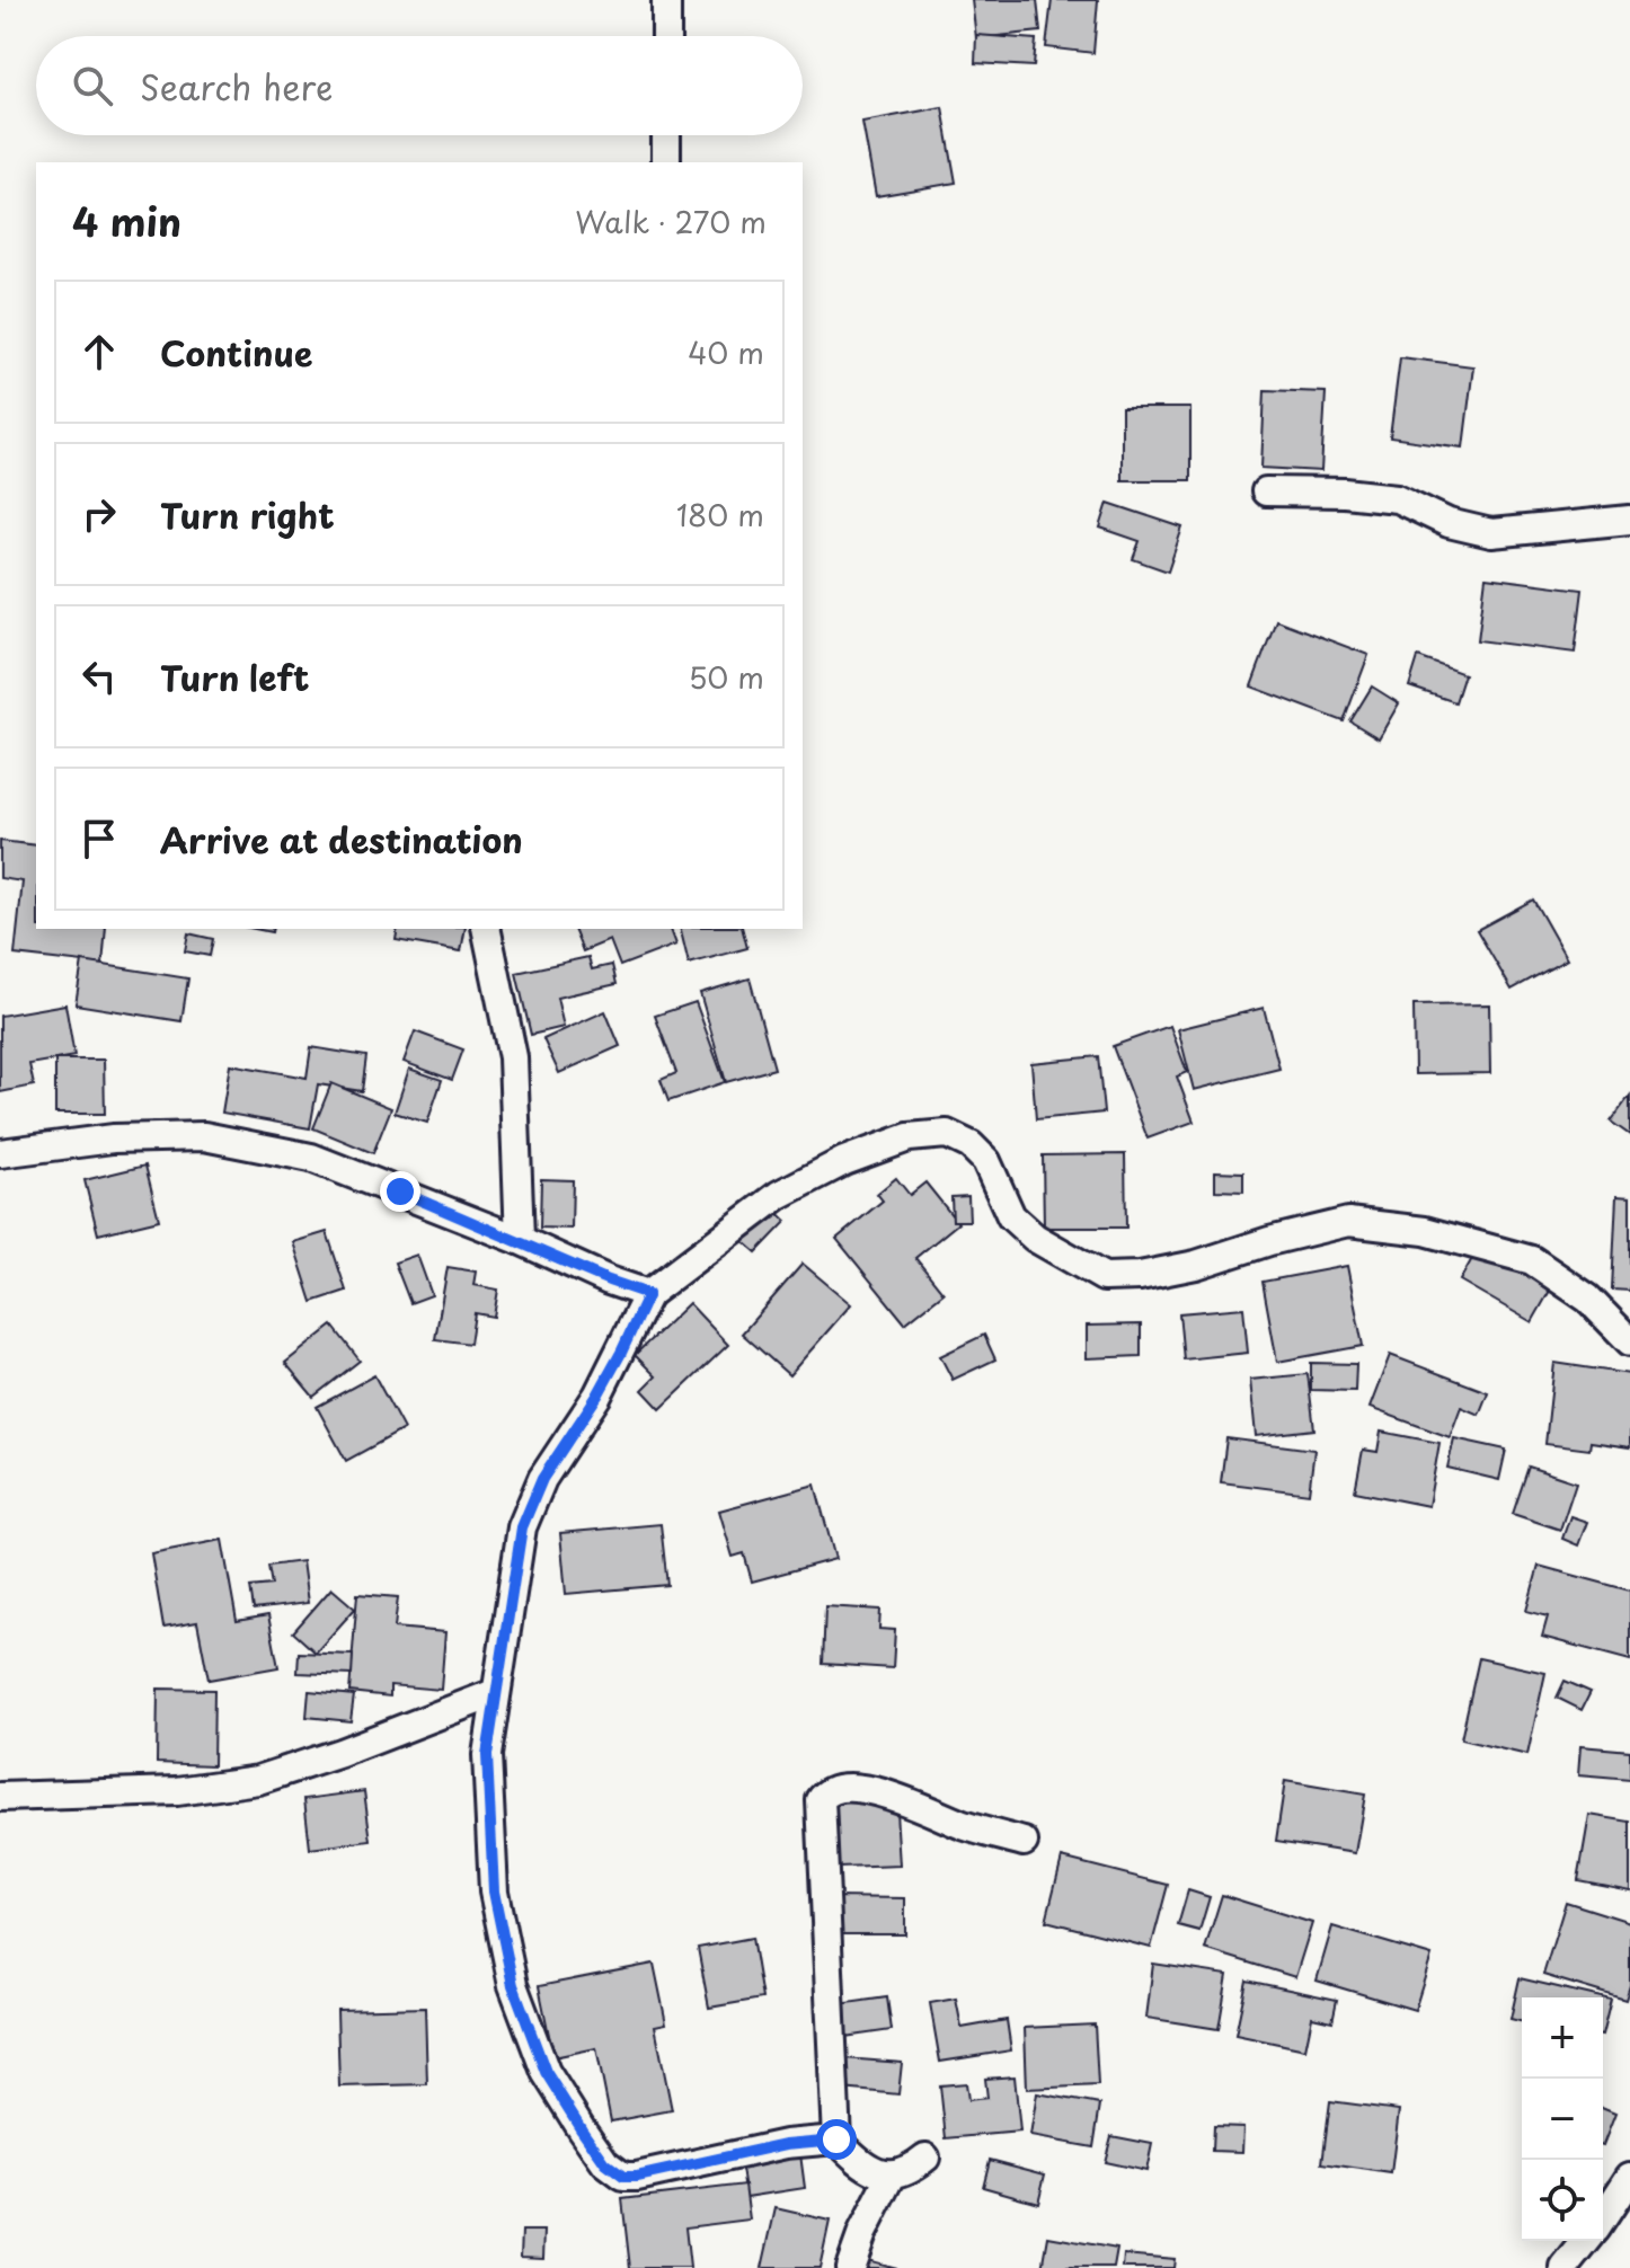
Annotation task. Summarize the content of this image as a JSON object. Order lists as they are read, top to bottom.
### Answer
{
  "page": {
    "search": "Search here",
    "heading": ["4 min", "Walk · 270 m"],
    "list": [
      ["Continue", "40 m"],
      ["Turn right", "180 m"],
      ["Turn left", "50 m"],
      "Arrive at destination"
    ],
    "map_buttons": ["+", "−"]
  }
}
